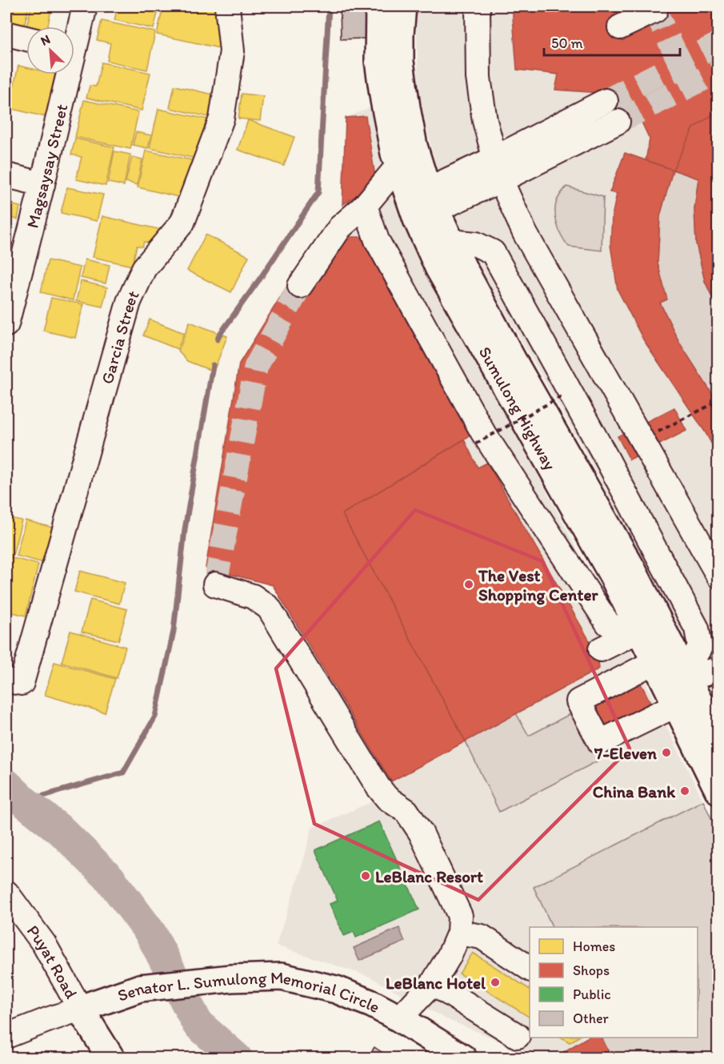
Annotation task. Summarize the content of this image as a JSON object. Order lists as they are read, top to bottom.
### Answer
{
  "streets": {
    "main road": ["Sumulong Highway", "Senator L. Sumulong Memorial Circle"],
    "street": ["Magsaysay Street", "Garcia Street", "Puyat Road"]
  },
  "crossings": [
    ["Puyat Road", "Senator L. Sumulong Memorial Circle"]
  ],
  "places": [
    "The Vest Shopping Center",
    "7-Eleven",
    "China Bank",
    "LeBlanc Resort",
    "LeBlanc Hotel"
  ],
  "legend": [
    "Homes",
    "Shops",
    "Public",
    "Other"
  ],
  "scale_bar": "50 m",
  "north": "top left"
}
